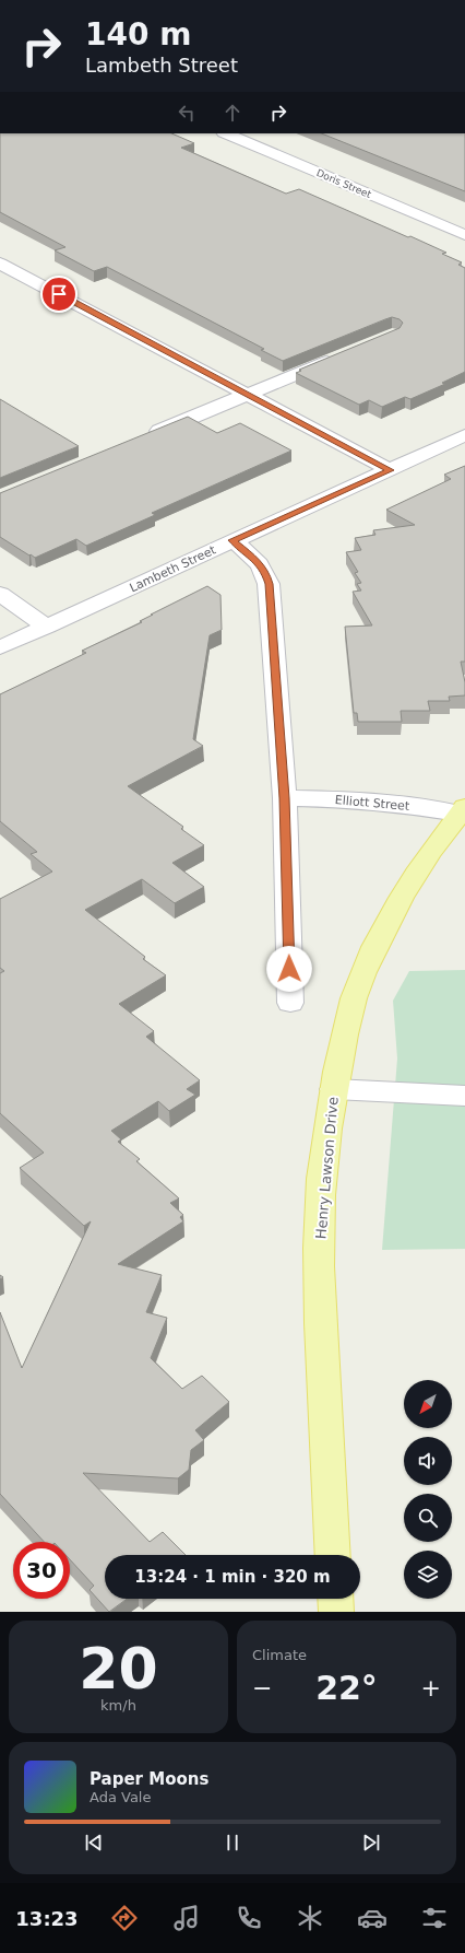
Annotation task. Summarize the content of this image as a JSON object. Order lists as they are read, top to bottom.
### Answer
{
  "streets": {
    "main road": ["Henry Lawson Drive"],
    "street": ["Doris Street", "Lambeth Street", "Elliott Street"]
  },
  "crossings": [
    ["Elliott Street", "Henry Lawson Drive"]
  ],
  "north": "bottom left",
  "page": {
    "turn": ["140 m", "Lambeth Street"],
    "limit": "30",
    "trip": "13:24 · 1 min · 320 m",
    "tile": [
      ["20", "km/h"],
      "Climate"
    ],
    "heat": ["−", "22°", "+"],
    "song": ["Paper Moons", "Ada Vale"],
    "tabs": "13:23"
  }
}
